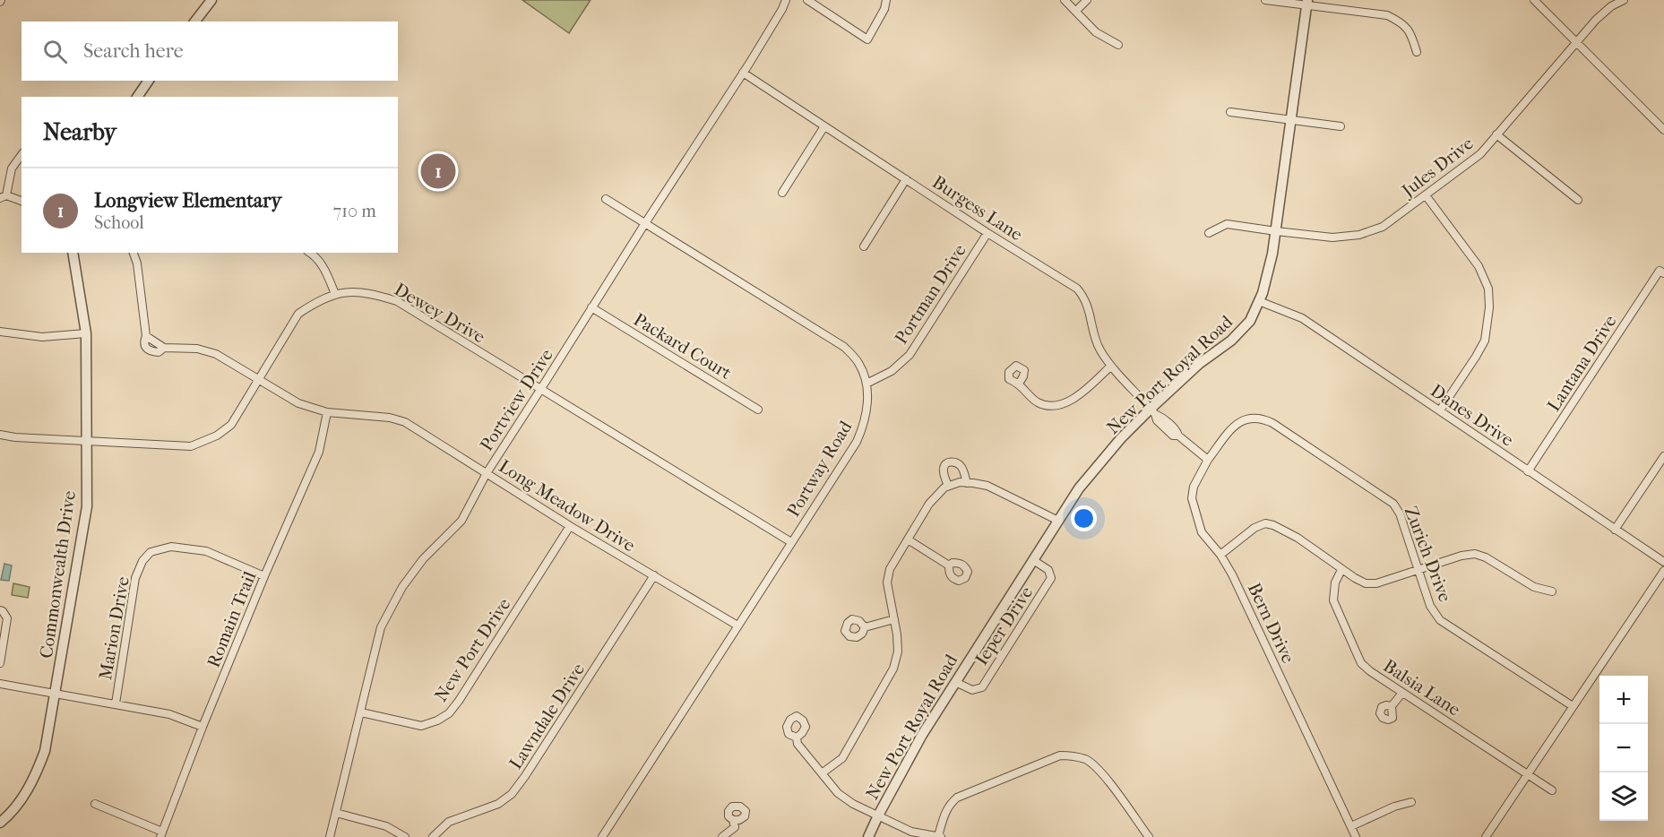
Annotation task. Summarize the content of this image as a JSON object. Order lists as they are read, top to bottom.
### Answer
{
  "streets": {
    "street": [
      "Jules Drive",
      "Burgess Lane",
      "Portman Drive",
      "Dewey Drive",
      "Packard Court",
      "Lantana Drive",
      "New Port Royal Road",
      "Portview Drive",
      "Danes Drive",
      "Portway Road",
      "Long Meadow Drive",
      "Zurich Drive",
      "Commonwealth Drive",
      "Romain Trail",
      "Bern Drive",
      "Ieper Drive",
      "Marion Drive",
      "New Port Drive",
      "Balsia Lane",
      "Lawndale Drive"
    ]
  },
  "crossings": [
    ["Jules Drive", "New Port Royal Road"],
    ["Burgess Lane", "Portman Drive"],
    ["Burgess Lane", "New Port Royal Road"],
    ["Burgess Lane", "Portview Drive"],
    ["Portman Drive", "Portway Road"],
    ["Dewey Drive", "Portview Drive"],
    ["Dewey Drive", "Portway Road"],
    ["Dewey Drive", "Long Meadow Drive"],
    ["Dewey Drive", "Commonwealth Drive"],
    ["Packard Court", "Portview Drive"],
    ["Lantana Drive", "Danes Drive"],
    ["New Port Royal Road", "Danes Drive"],
    ["New Port Royal Road", "Ieper Drive"],
    ["Portview Drive", "Portway Road"],
    ["Portview Drive", "Long Meadow Drive"],
    ["Portview Drive", "New Port Drive"],
    ["Portway Road", "Long Meadow Drive"],
    ["Long Meadow Drive", "Romain Trail"],
    ["Long Meadow Drive", "New Port Drive"],
    ["Long Meadow Drive", "Lawndale Drive"],
    ["Zurich Drive", "Bern Drive"],
    ["Romain Trail", "Marion Drive"]
  ],
  "page": {
    "search": "Search here",
    "heading": "Nearby",
    "pins": "1",
    "list": [
      {
        "mark": "1",
        "name": "Longview Elementary",
        "note": "School",
        "value": "710 m"
      }
    ],
    "map_buttons": ["+", "−"]
  }
}
